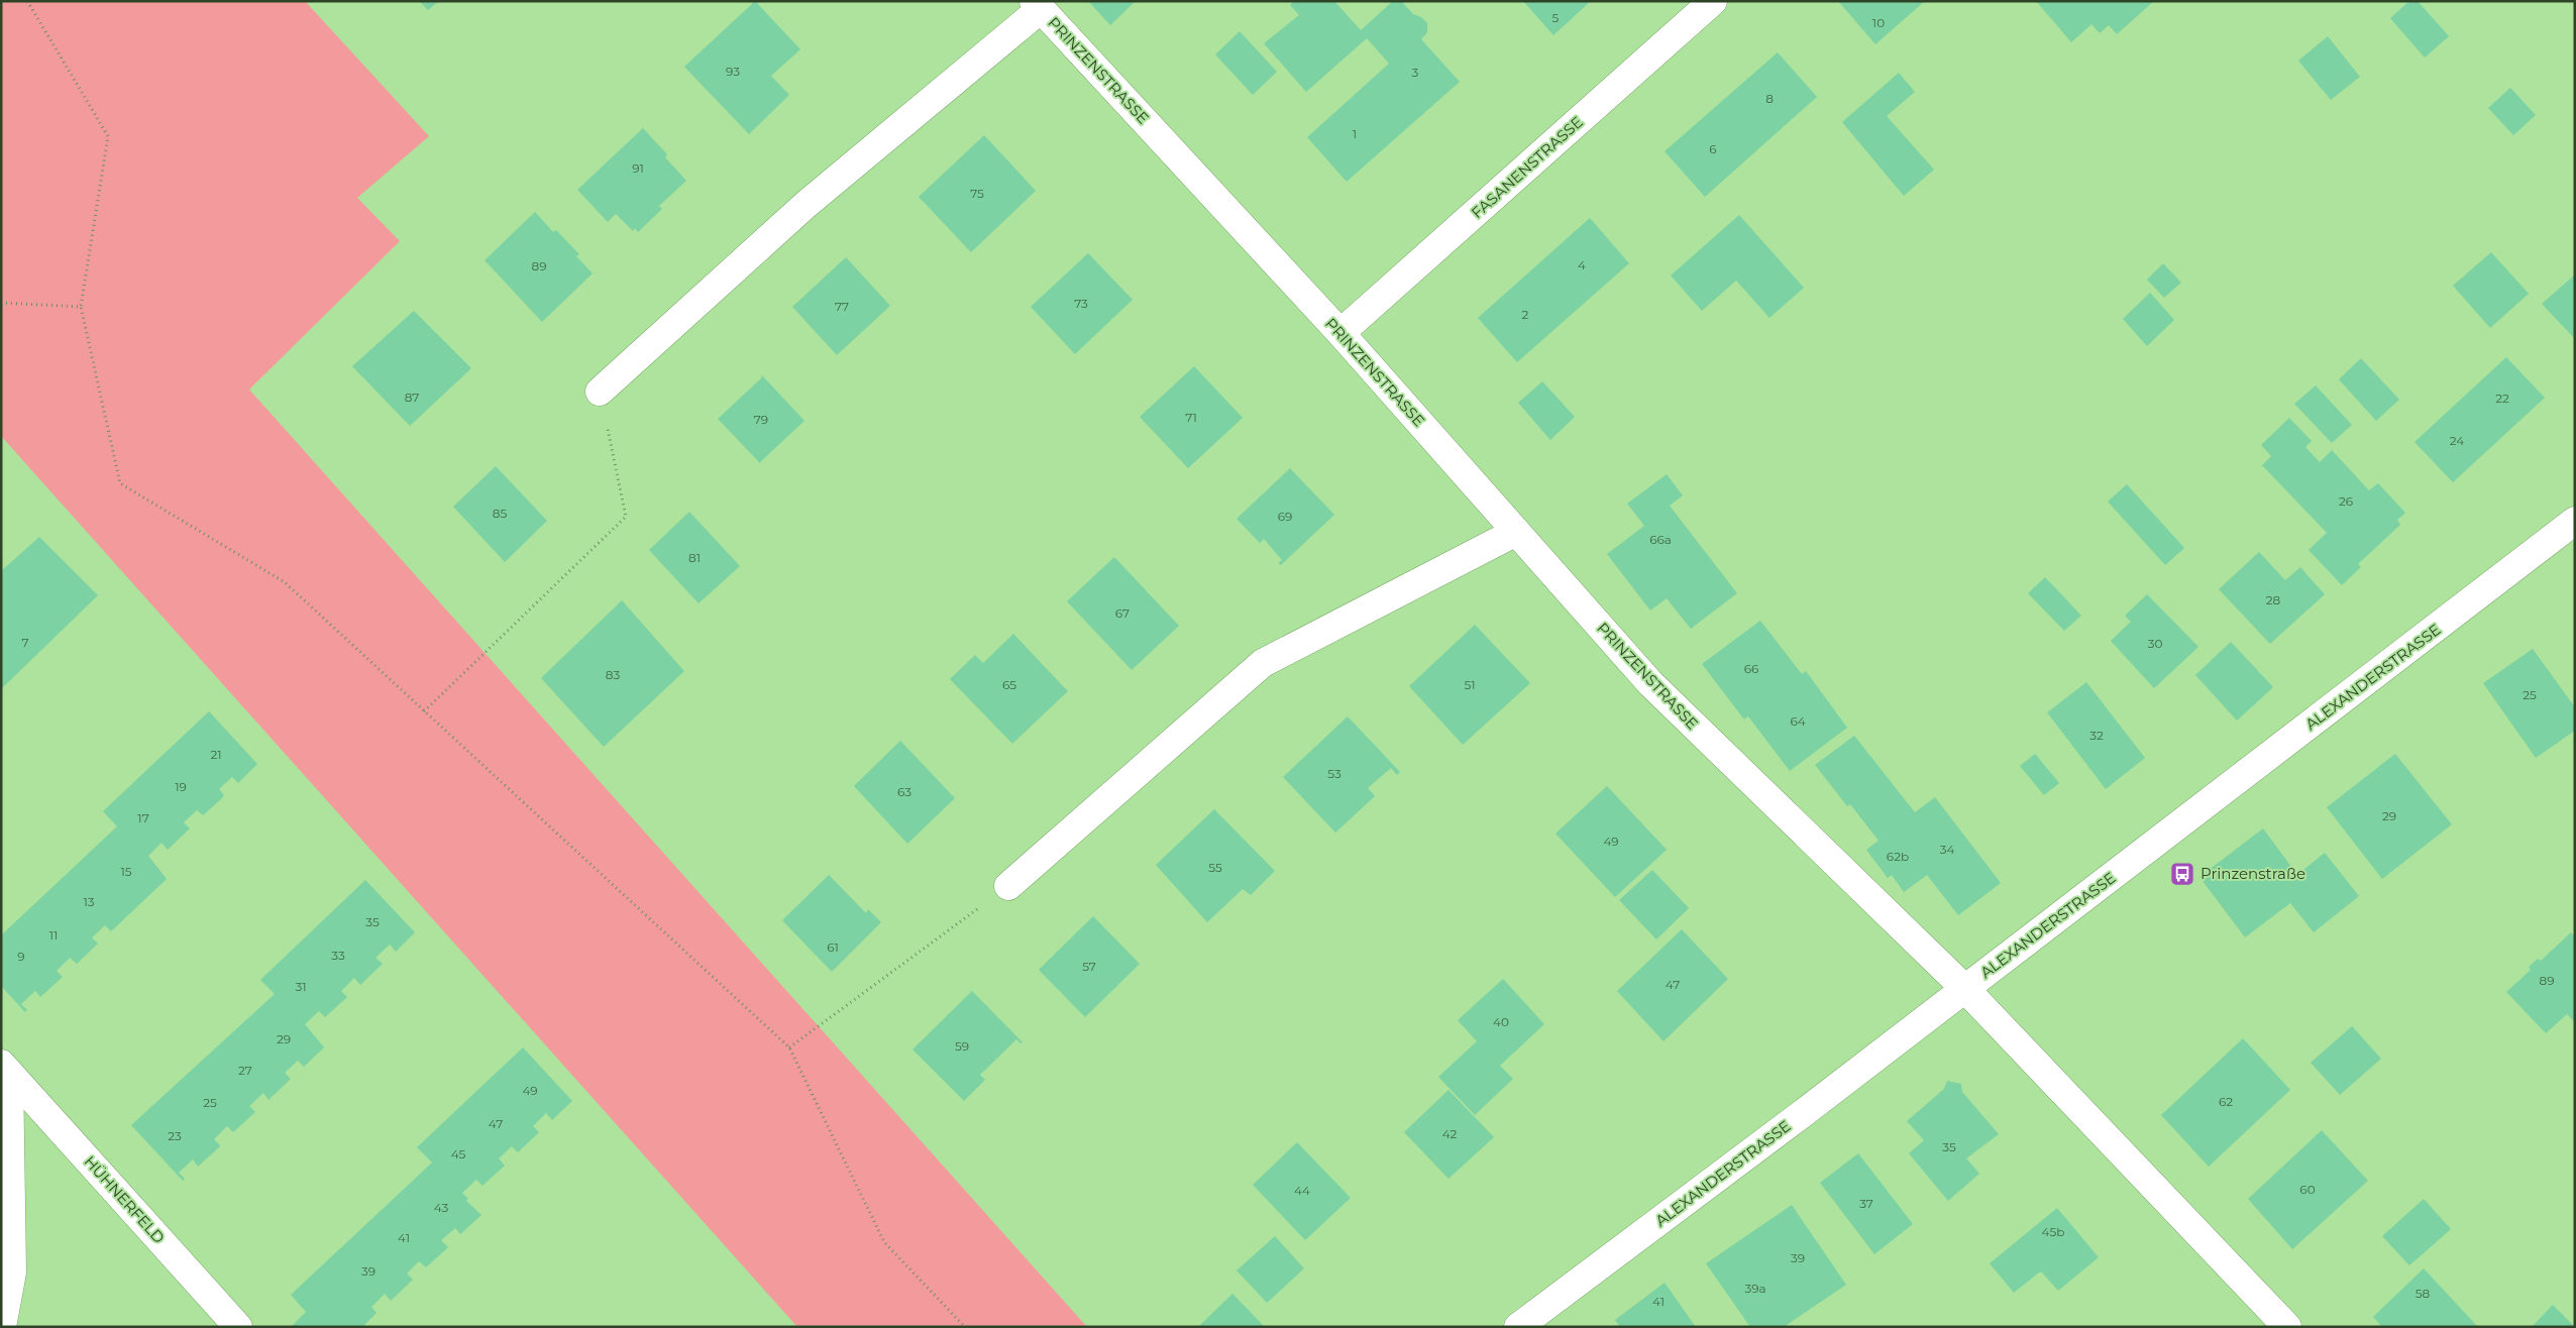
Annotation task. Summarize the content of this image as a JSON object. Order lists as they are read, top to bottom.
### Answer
{
  "streets": {
    "street": [
      "PRINZENSTRASSE",
      "FASANENSTRASSE",
      "ALEXANDERSTRASSE",
      "HÜHNERFELD"
    ]
  },
  "crossings": [
    ["PRINZENSTRASSE", "FASANENSTRASSE"],
    ["PRINZENSTRASSE", "ALEXANDERSTRASSE"]
  ],
  "places": {
    "bus stop": ["Prinzenstraße"]
  },
  "house_numbers": [
    "5",
    "10",
    "93",
    "3",
    "8",
    "1",
    "6",
    "91",
    "75",
    "4",
    "89",
    "73",
    "77",
    "2",
    "87",
    "22",
    "71",
    "79",
    "24",
    "26",
    "85",
    "69",
    "66a",
    "81",
    "28",
    "67",
    "7",
    "30",
    "66",
    "83",
    "65",
    "51",
    "25",
    "64",
    "32",
    "21",
    "53",
    "19",
    "63",
    "29",
    "17",
    "49",
    "34",
    "62b",
    "55",
    "15",
    "13",
    "35",
    "11",
    "61",
    "33",
    "9",
    "57",
    "89",
    "47",
    "31",
    "40",
    "29",
    "59",
    "27",
    "49",
    "62",
    "25",
    "47",
    "42",
    "23",
    "35",
    "45",
    "60",
    "44",
    "37",
    "43",
    "45b",
    "41",
    "39",
    "39",
    "39a",
    "58",
    "41"
  ]
}
